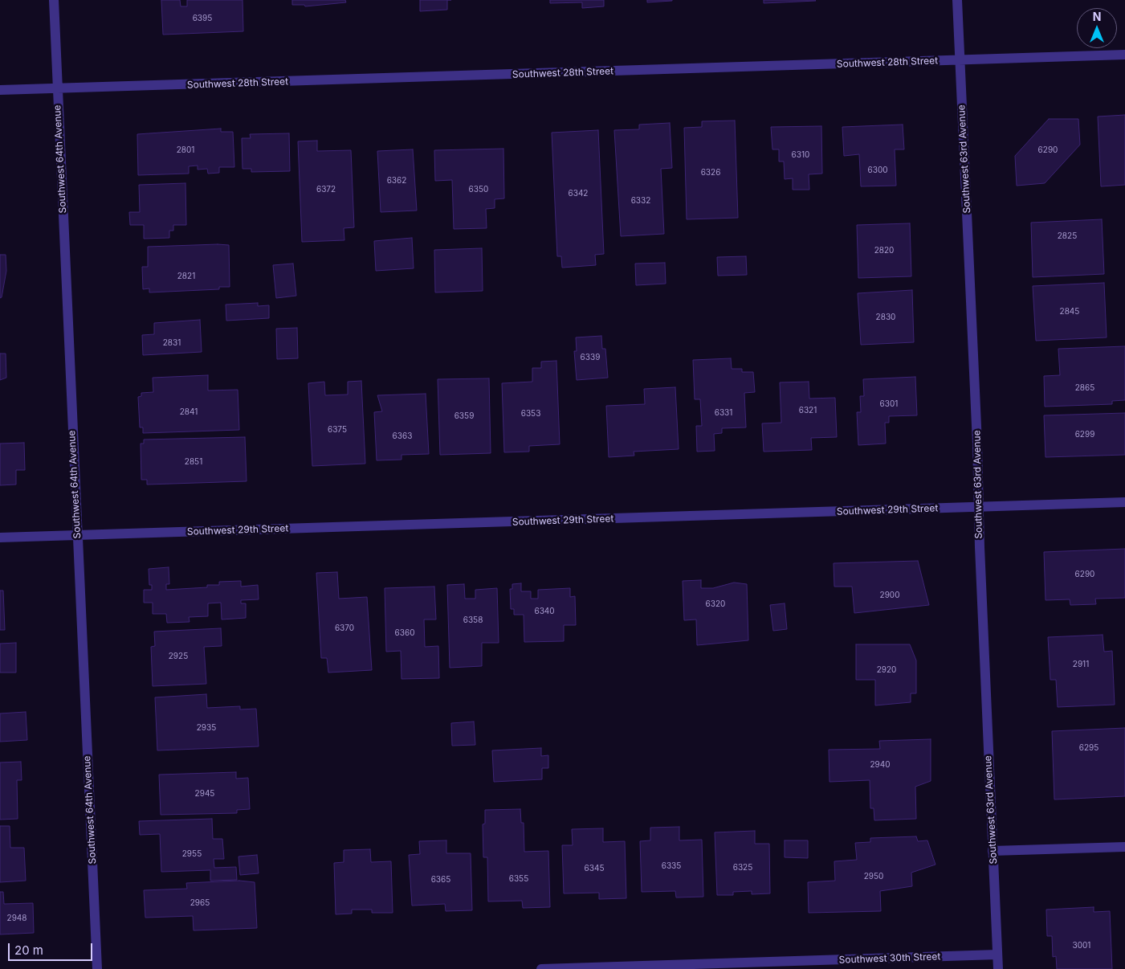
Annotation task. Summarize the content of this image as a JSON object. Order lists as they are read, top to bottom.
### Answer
{
  "streets": {
    "street": [
      "Southwest 28th Street",
      "Southwest 64th Avenue",
      "Southwest 63rd Avenue",
      "Southwest 29th Street",
      "Southwest 30th Street"
    ]
  },
  "crossings": [
    ["Southwest 28th Street", "Southwest 64th Avenue"],
    ["Southwest 28th Street", "Southwest 63rd Avenue"],
    ["Southwest 64th Avenue", "Southwest 29th Street"],
    ["Southwest 63rd Avenue", "Southwest 29th Street"],
    ["Southwest 63rd Avenue", "Southwest 30th Street"]
  ],
  "house_numbers": [
    "6395",
    "2801",
    "6290",
    "6310",
    "6300",
    "6326",
    "6362",
    "6372",
    "6350",
    "6342",
    "6332",
    "2825",
    "2820",
    "2821",
    "2845",
    "2830",
    "2831",
    "6339",
    "2865",
    "6301",
    "6321",
    "2841",
    "6331",
    "6353",
    "6359",
    "6375",
    "6299",
    "6363",
    "2851",
    "6290",
    "2900",
    "6320",
    "6340",
    "6358",
    "6370",
    "6360",
    "2925",
    "2911",
    "2920",
    "2935",
    "6295",
    "2940",
    "2945",
    "2955",
    "6335",
    "6325",
    "6345",
    "2950",
    "6355",
    "6365",
    "2965",
    "2948",
    "3001"
  ],
  "scale_bar": "20 m",
  "north": "top"
}
